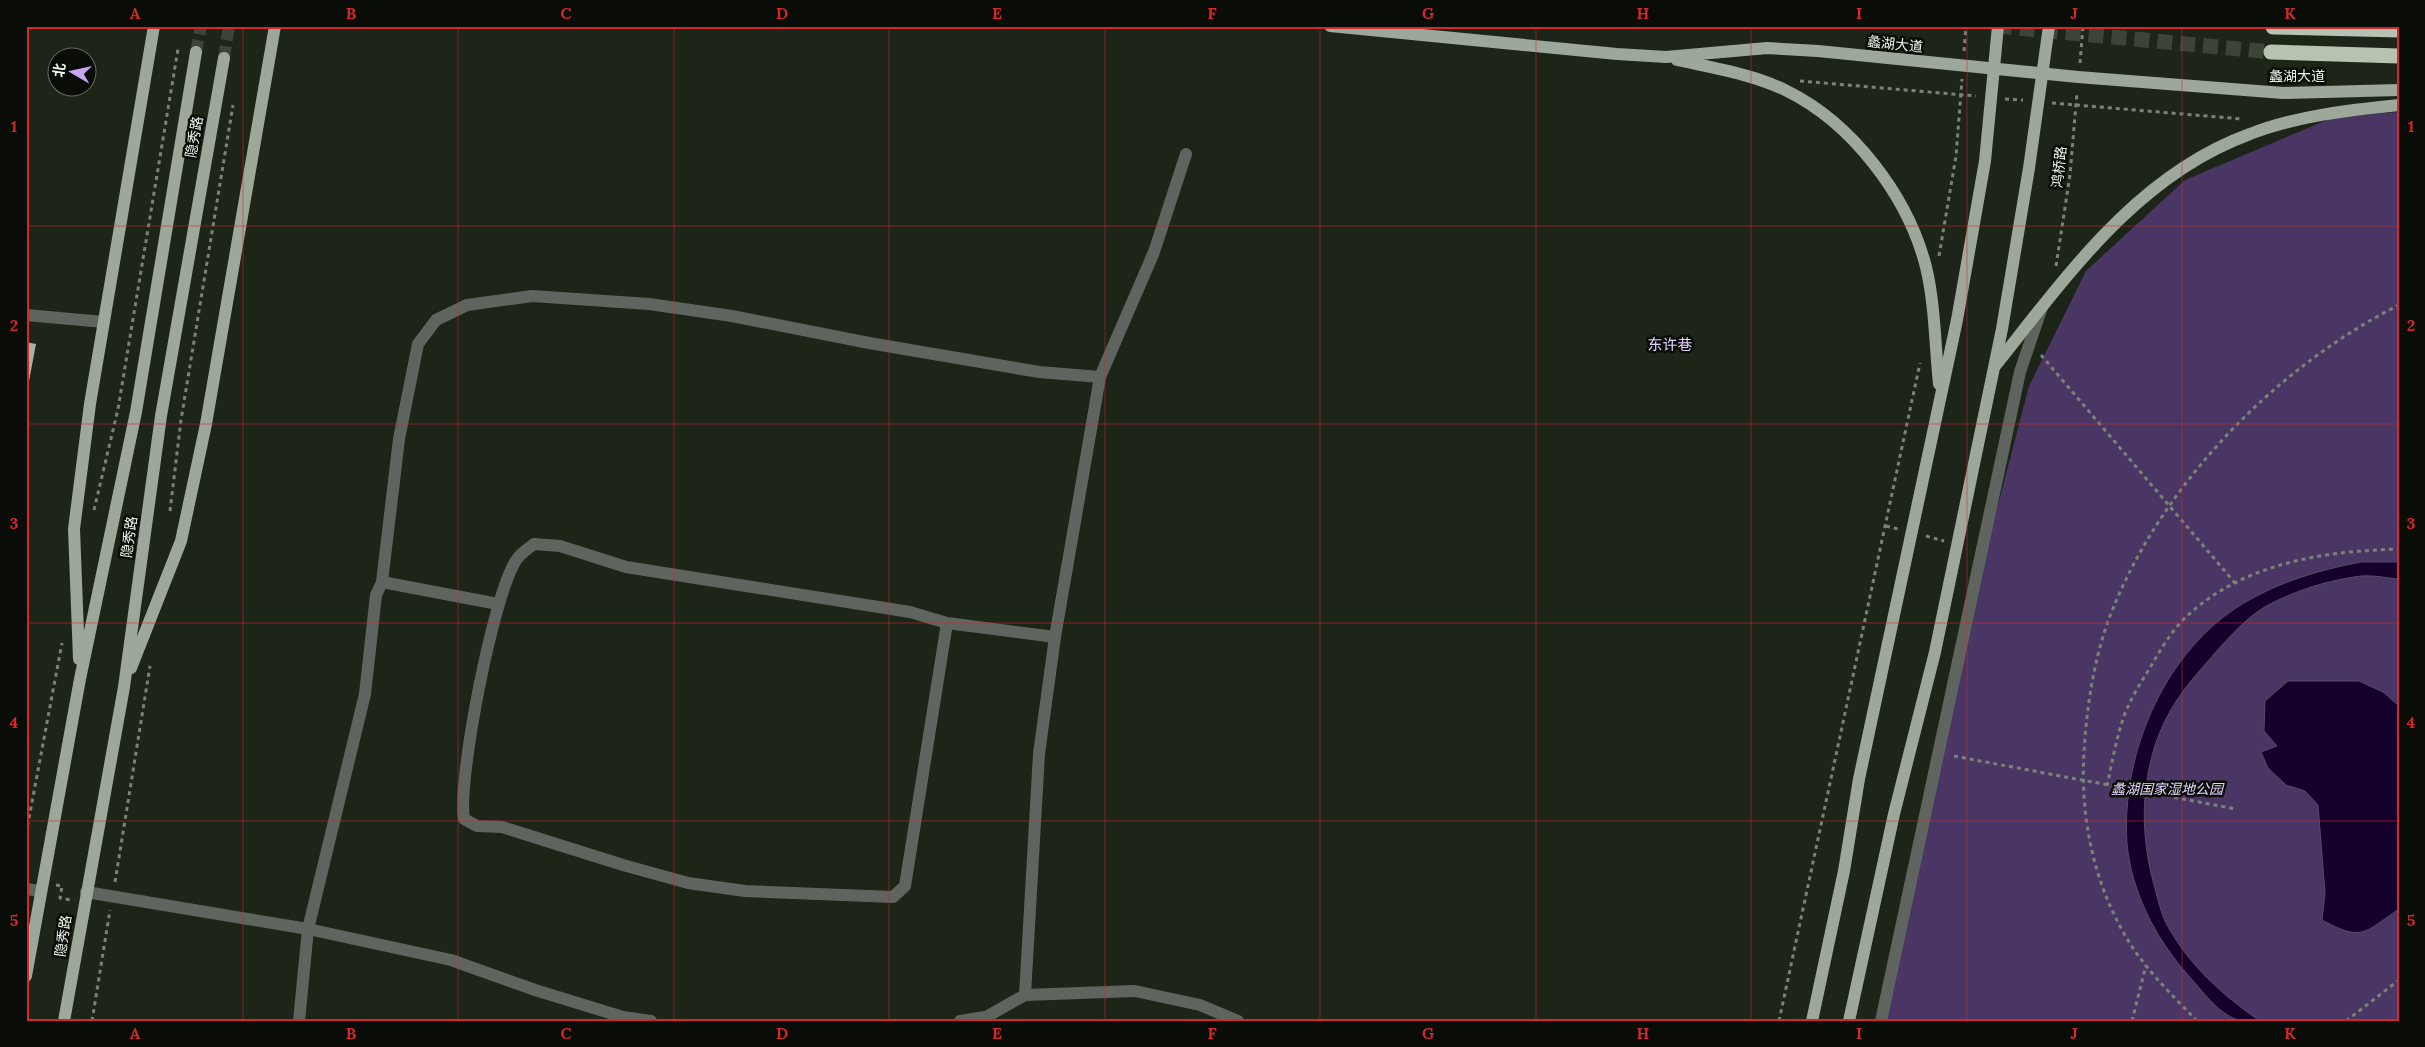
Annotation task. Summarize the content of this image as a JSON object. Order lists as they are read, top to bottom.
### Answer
{
  "streets": {
    "main road": ["蠡湖大道", "隐秀路"],
    "path": ["鸿桥路"]
  },
  "crossings": [
    ["蠡湖大道", "鸿桥路"]
  ],
  "districts": ["东许巷"],
  "parks": ["蠡湖国家湿地公园"],
  "north": "left",
  "grid": {
    "columns": [
      "A",
      "B",
      "C",
      "D",
      "E",
      "F",
      "G",
      "H",
      "I",
      "J",
      "K"
    ],
    "rows": [
      "1",
      "2",
      "3",
      "4",
      "5"
    ]
  }
}
